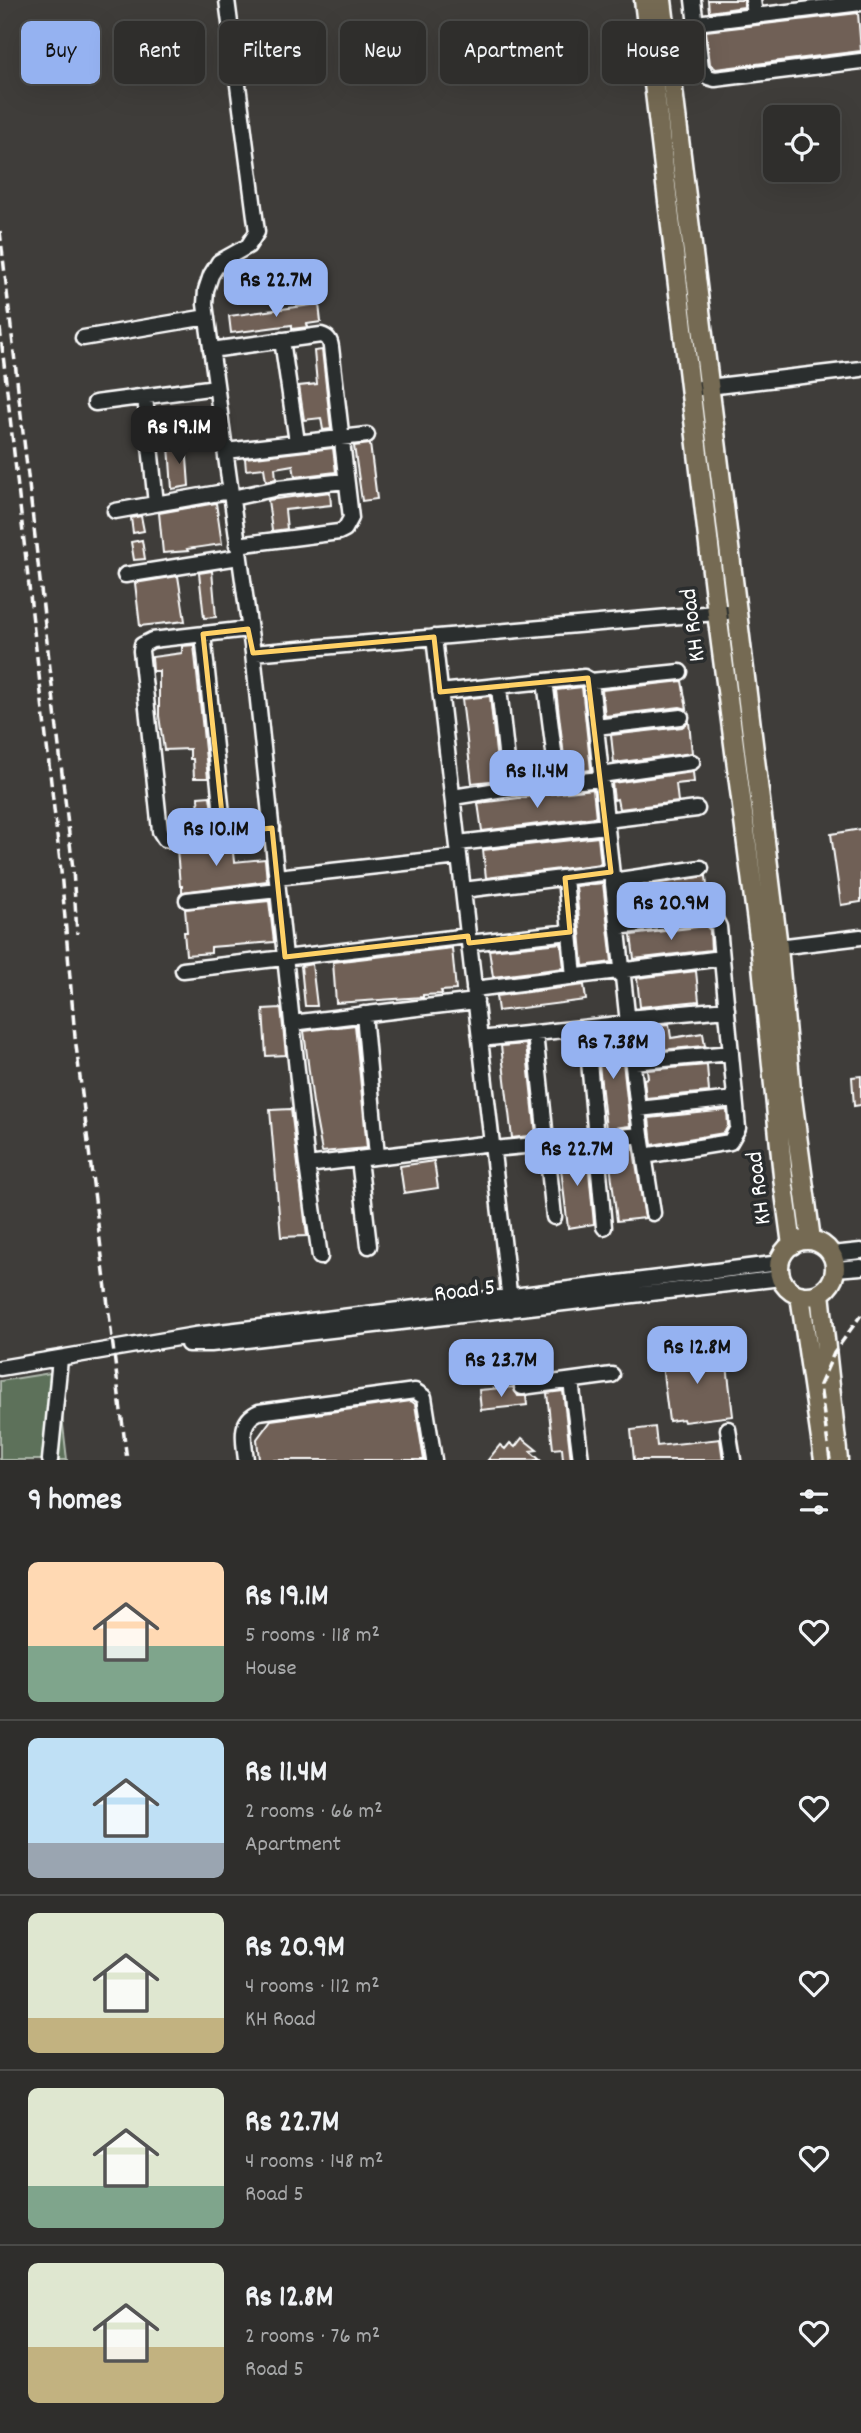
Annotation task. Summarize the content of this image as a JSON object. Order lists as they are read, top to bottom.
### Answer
{
  "streets": {
    "main road": ["KH Road"],
    "street": ["Road 5"]
  },
  "crossings": [
    ["KH Road", "Road 5"]
  ],
  "page": {
    "chip": [
      "Buy",
      "Rent",
      "Filters",
      "New",
      "Apartment",
      "House"
    ],
    "price": [
      "Rs 22.7M",
      "Rs 19.1M",
      "Rs 11.4M",
      "Rs 10.1M",
      "Rs 20.9M",
      "Rs 7.38M",
      "Rs 22.7M",
      "Rs 12.8M",
      "Rs 23.7M"
    ],
    "heading": "9 homes",
    "list": [
      {
        "name": "Rs 19.1M",
        "note": "5 rooms · 118 m² · House"
      },
      {
        "name": "Rs 11.4M",
        "note": "2 rooms · 66 m² · Apartment"
      },
      {
        "name": "Rs 20.9M",
        "note": "4 rooms · 112 m² · KH Road"
      },
      {
        "name": "Rs 22.7M",
        "note": "4 rooms · 148 m² · Road 5"
      },
      {
        "name": "Rs 12.8M",
        "note": "2 rooms · 76 m² · Road 5"
      }
    ]
  }
}
